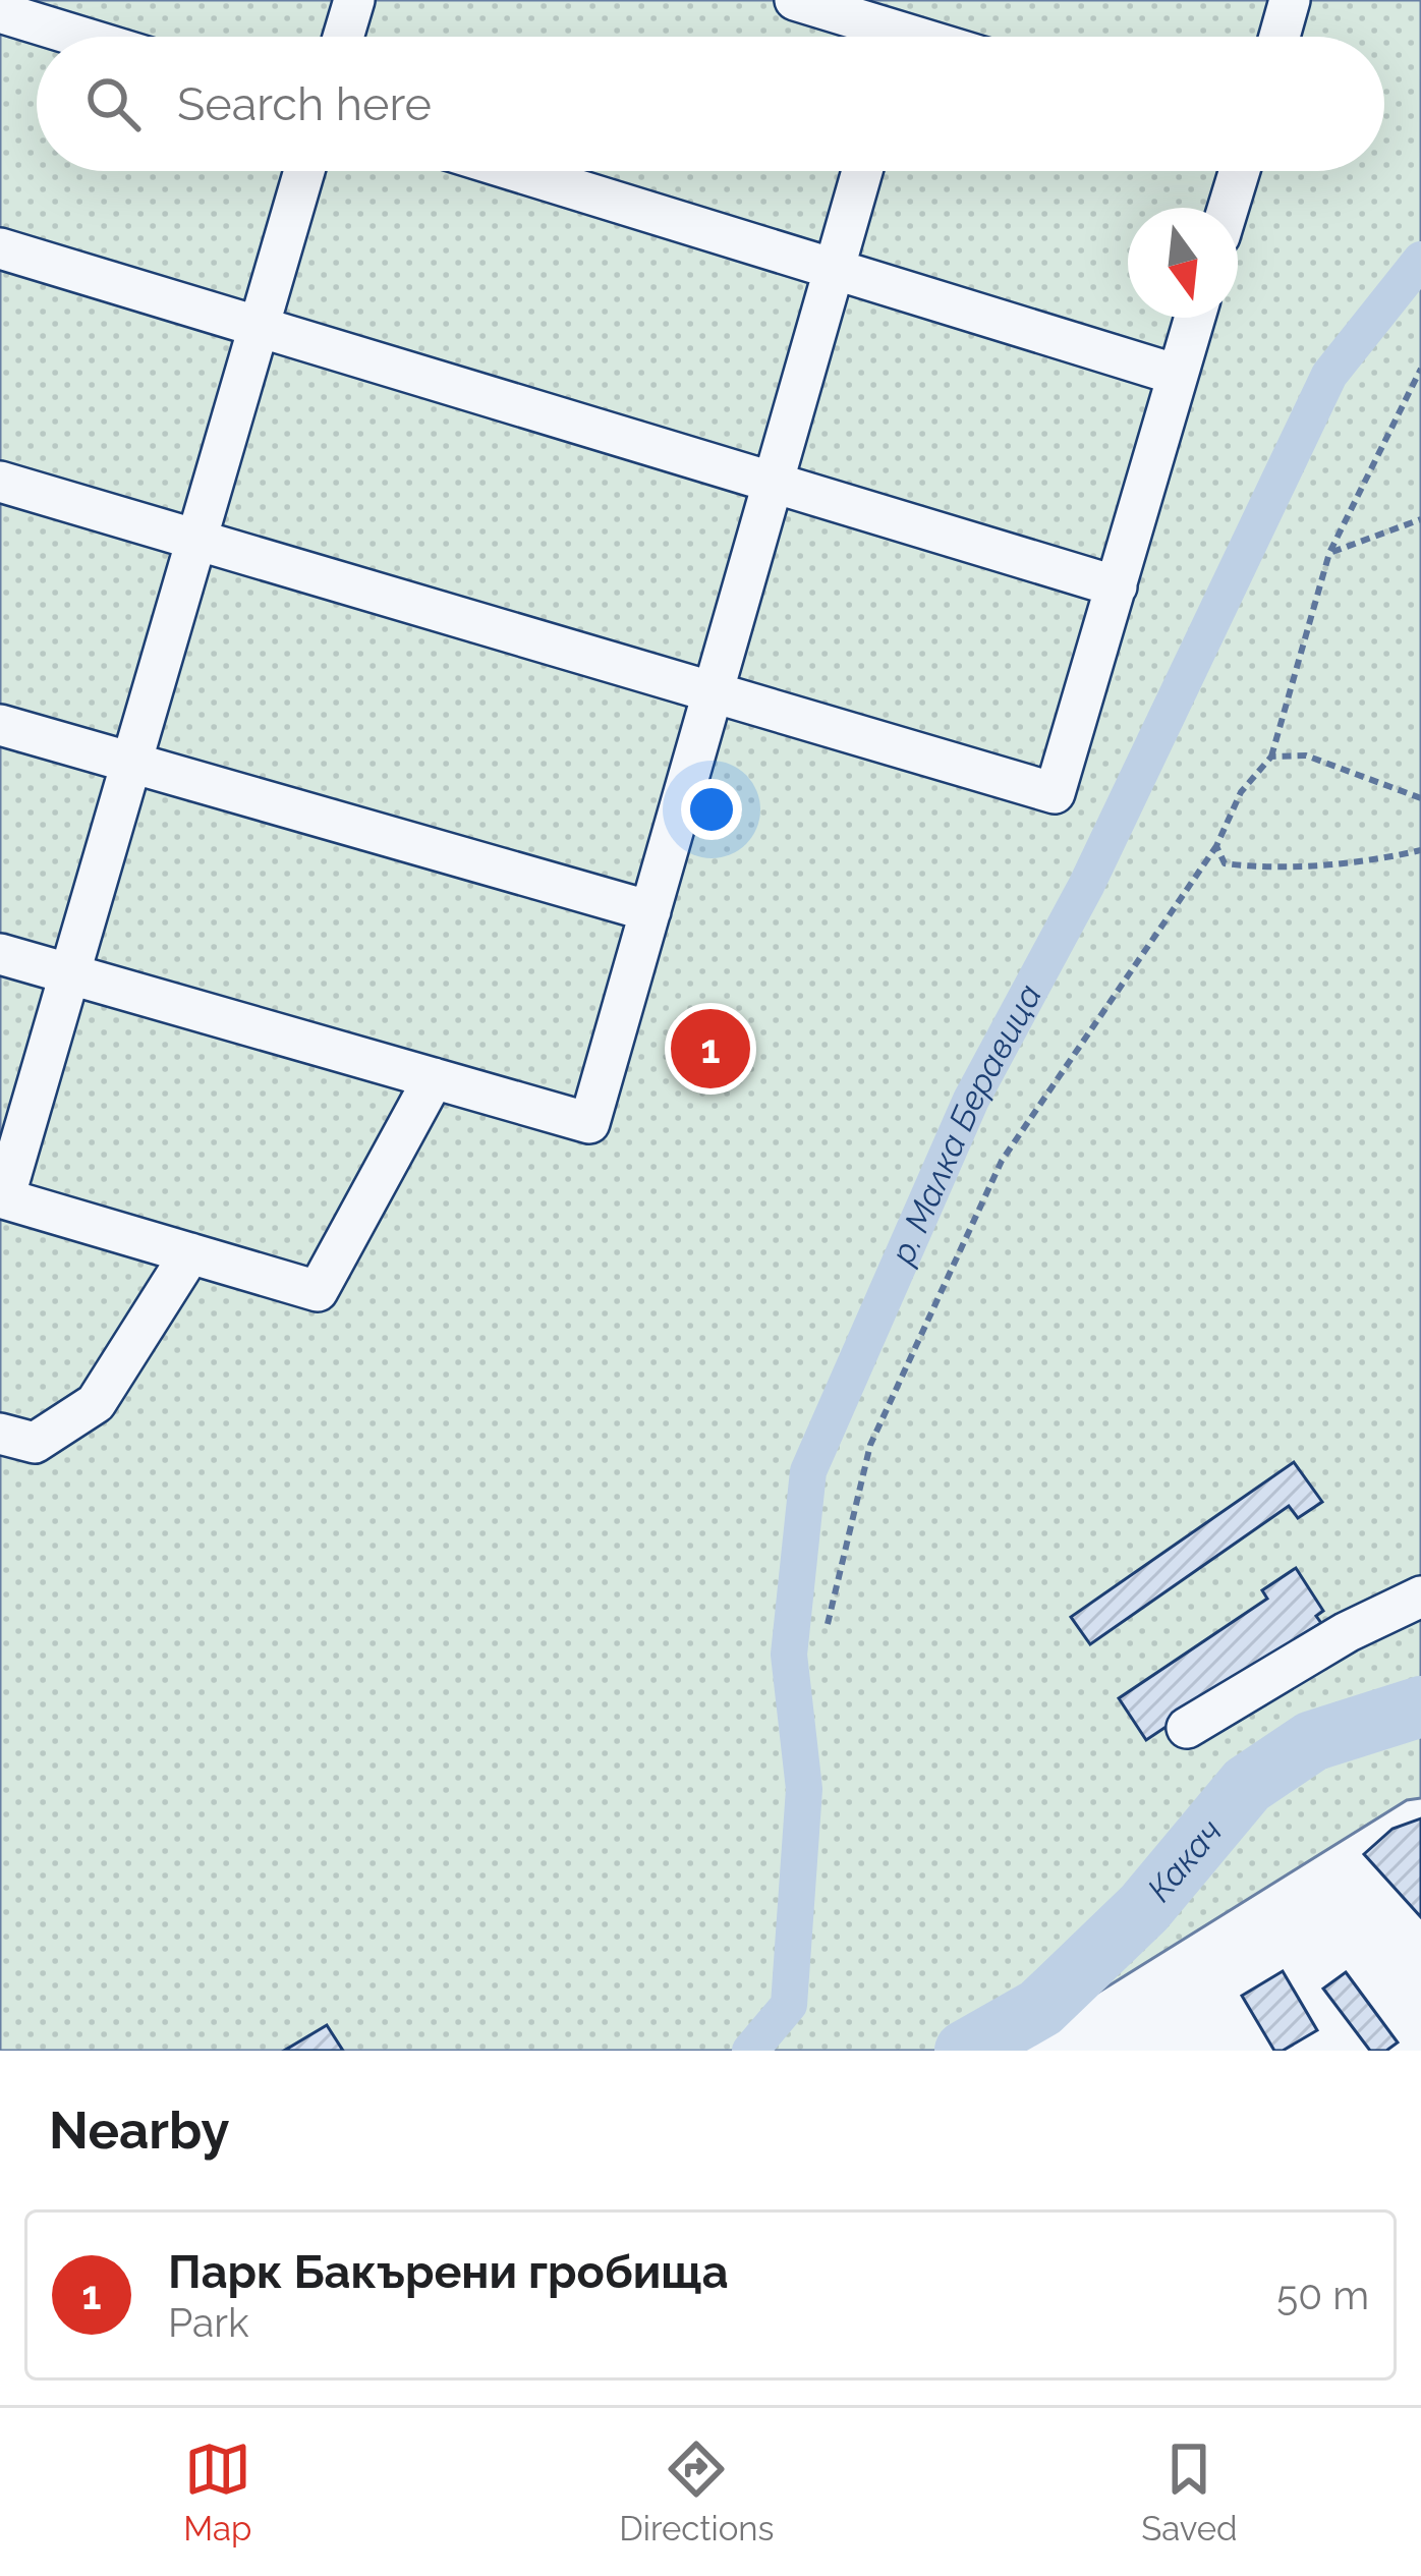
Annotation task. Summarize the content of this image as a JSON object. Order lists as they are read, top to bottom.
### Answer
{
  "water": ["р. Малка Беравица", "Какач"],
  "north": "bottom",
  "page": {
    "search": "Search here",
    "pins": "1",
    "heading": "Nearby",
    "list": [
      {
        "mark": "1",
        "name": "Парк Бакърени гробища",
        "note": "Park",
        "value": "50 m"
      }
    ],
    "nav": ["Map", "Directions", "Saved"]
  }
}
